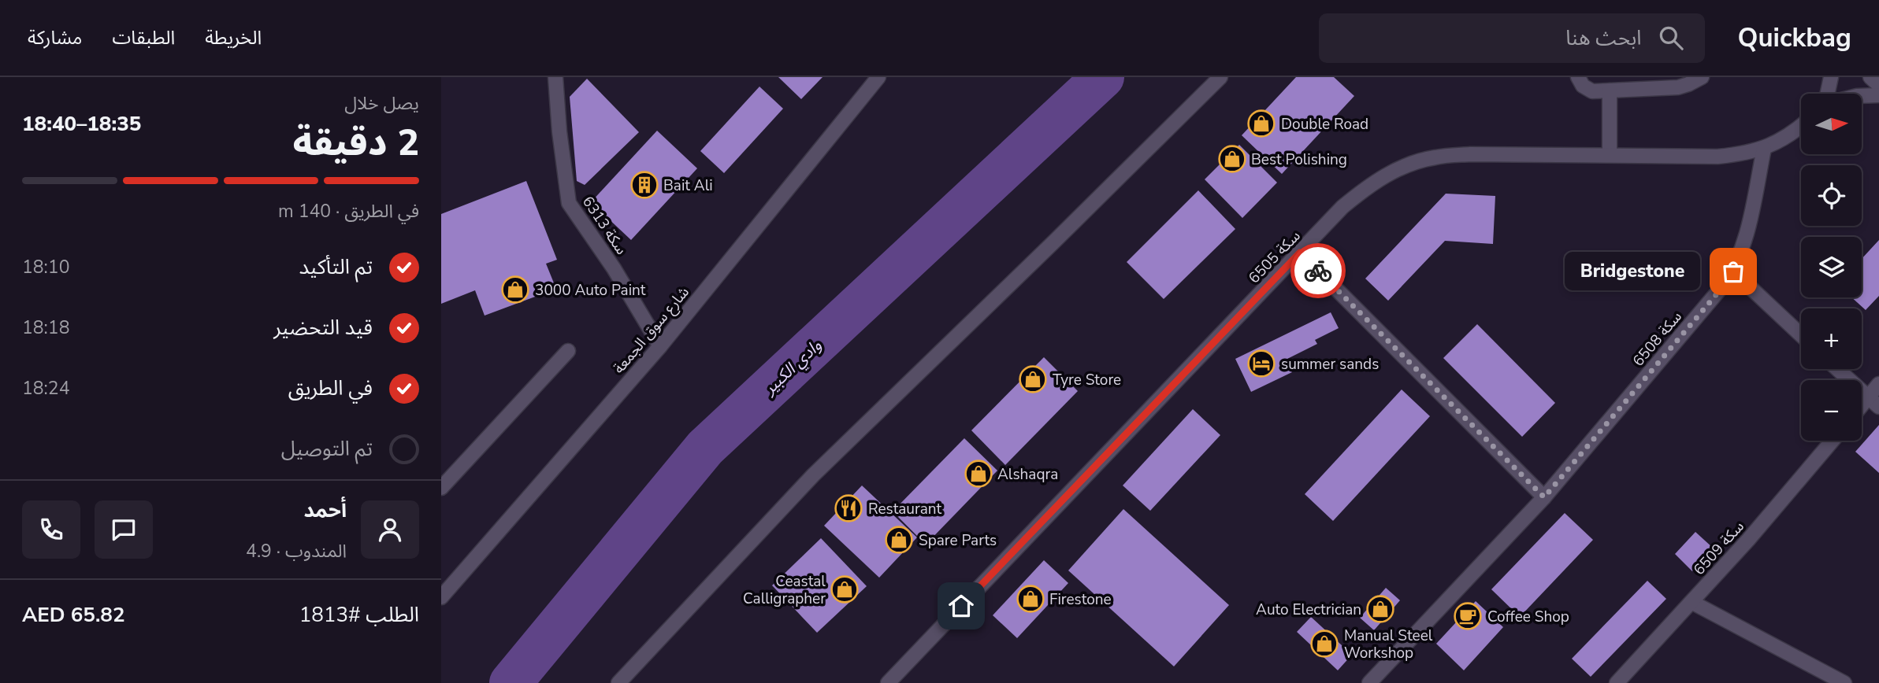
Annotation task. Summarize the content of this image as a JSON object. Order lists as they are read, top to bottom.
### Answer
{
  "streets": {
    "street": [
      "سكة 6313",
      "سكة 6505",
      "شارع سوق الجمعة",
      "سكة 6508",
      "سكة 6509"
    ]
  },
  "crossings": [
    ["سكة 6313", "شارع سوق الجمعة"],
    ["سكة 6505", "سكة 6508"]
  ],
  "water": ["وادي الكبير"],
  "places": {
    "shop": [
      "Double Road",
      "Best Polishing",
      "3000 Auto Paint",
      "Tyre Store",
      "Alshaqra",
      "Spare Parts",
      "Ceastal Calligrapher",
      "Firestone",
      "Auto Electrician",
      "Manual Steel Workshop"
    ],
    "building": ["Bait Ali"],
    "other": ["Bridgestone"],
    "hotel": ["summer sands"],
    "restaurant": ["Restaurant"],
    "cafe": ["Coffee Shop"]
  },
  "north": "right",
  "page": {
    "header": "Quickbag",
    "search": "ابحث هنا",
    "nav": ["الخريطة", "الطبقات", "مشاركة"],
    "heading": ["2 دقيقة", "يصل خلال", "18:35–18:40"],
    "panel": [
      "أحمد",
      "المندوب · 4.9",
      "الطلب #1813",
      "AED 65.82"
    ],
    "map_buttons": ["+", "−"],
    "bar": "في الطريق · 140 m",
    "list": [
      ["تم التأكيد", "18:10"],
      ["قيد التحضير", "18:18"],
      ["في الطريق", "18:24"],
      "تم التوصيل"
    ],
    "bubble": "Bridgestone"
  }
}
